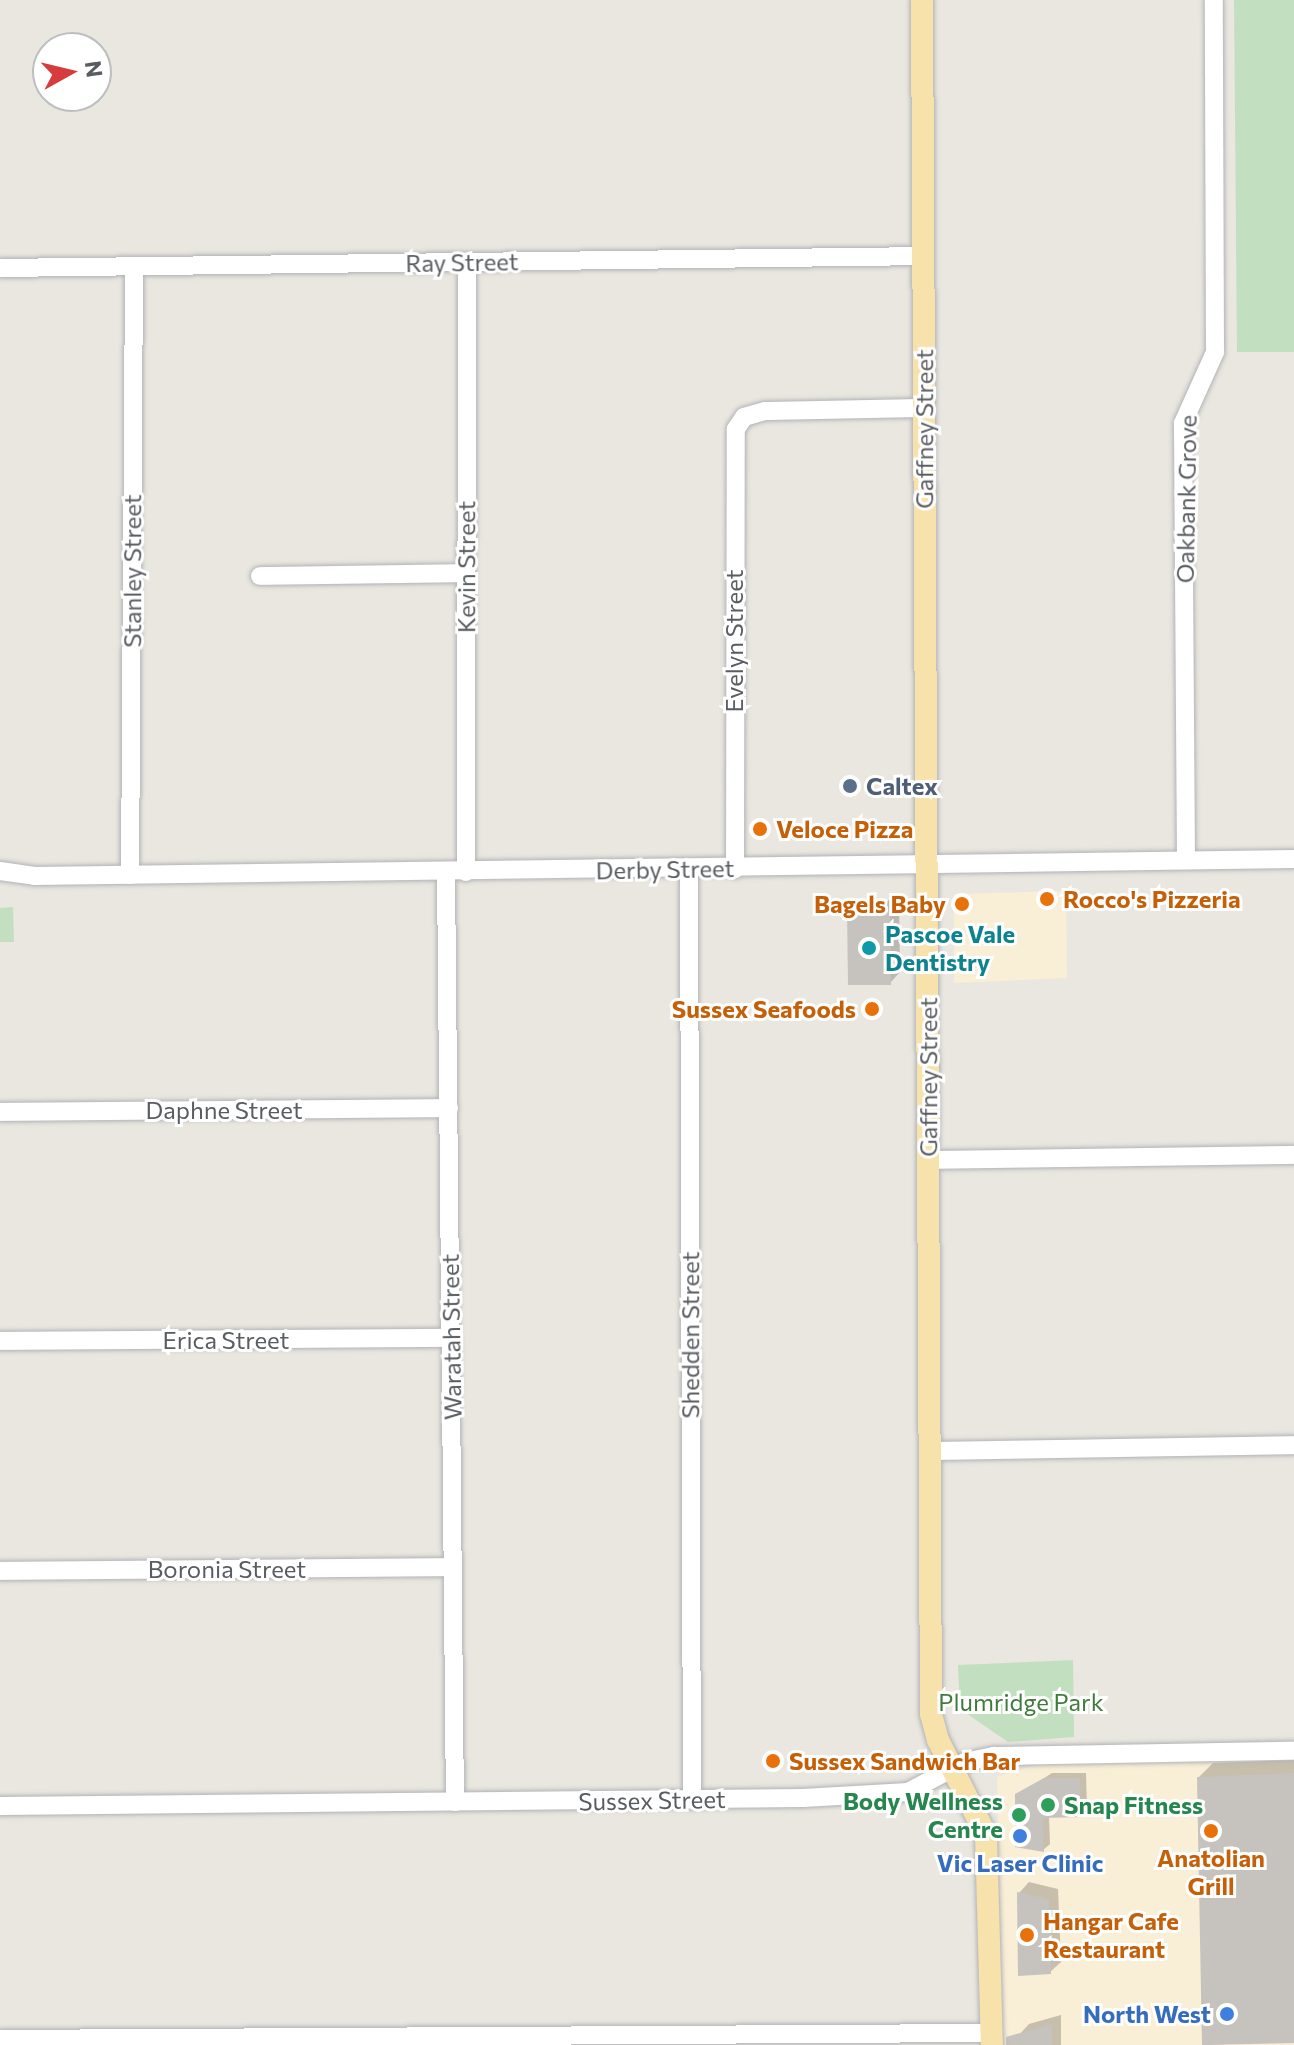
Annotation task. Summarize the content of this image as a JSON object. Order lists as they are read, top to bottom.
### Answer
{
  "streets": {
    "main road": ["Gaffney Street"],
    "street": [
      "Ray Street",
      "Oakbank Grove",
      "Kevin Street",
      "Stanley Street",
      "Evelyn Street",
      "Derby Street",
      "Daphne Street",
      "Shedden Street",
      "Waratah Street",
      "Erica Street",
      "Boronia Street",
      "Sussex Street"
    ]
  },
  "crossings": [
    ["Ray Street", "Gaffney Street"],
    ["Ray Street", "Kevin Street"],
    ["Ray Street", "Stanley Street"],
    ["Gaffney Street", "Evelyn Street"],
    ["Gaffney Street", "Derby Street"],
    ["Gaffney Street", "Sussex Street"],
    ["Oakbank Grove", "Derby Street"],
    ["Kevin Street", "Derby Street"],
    ["Stanley Street", "Derby Street"],
    ["Evelyn Street", "Derby Street"],
    ["Derby Street", "Shedden Street"],
    ["Derby Street", "Waratah Street"],
    ["Daphne Street", "Waratah Street"],
    ["Shedden Street", "Sussex Street"],
    ["Waratah Street", "Erica Street"],
    ["Waratah Street", "Boronia Street"],
    ["Waratah Street", "Sussex Street"]
  ],
  "parks": ["Plumridge Park"],
  "places": [
    "Caltex",
    "Veloce Pizza",
    "Rocco's Pizzeria",
    "Bagels Baby",
    "Pascoe Vale Dentistry",
    "Sussex Seafoods",
    "Sussex Sandwich Bar",
    "Snap Fitness",
    "Body Wellness Centre",
    "Anatolian Grill",
    "Vic Laser Clinic",
    "Hangar Cafe Restaurant",
    "North West"
  ],
  "north": "right"
}
